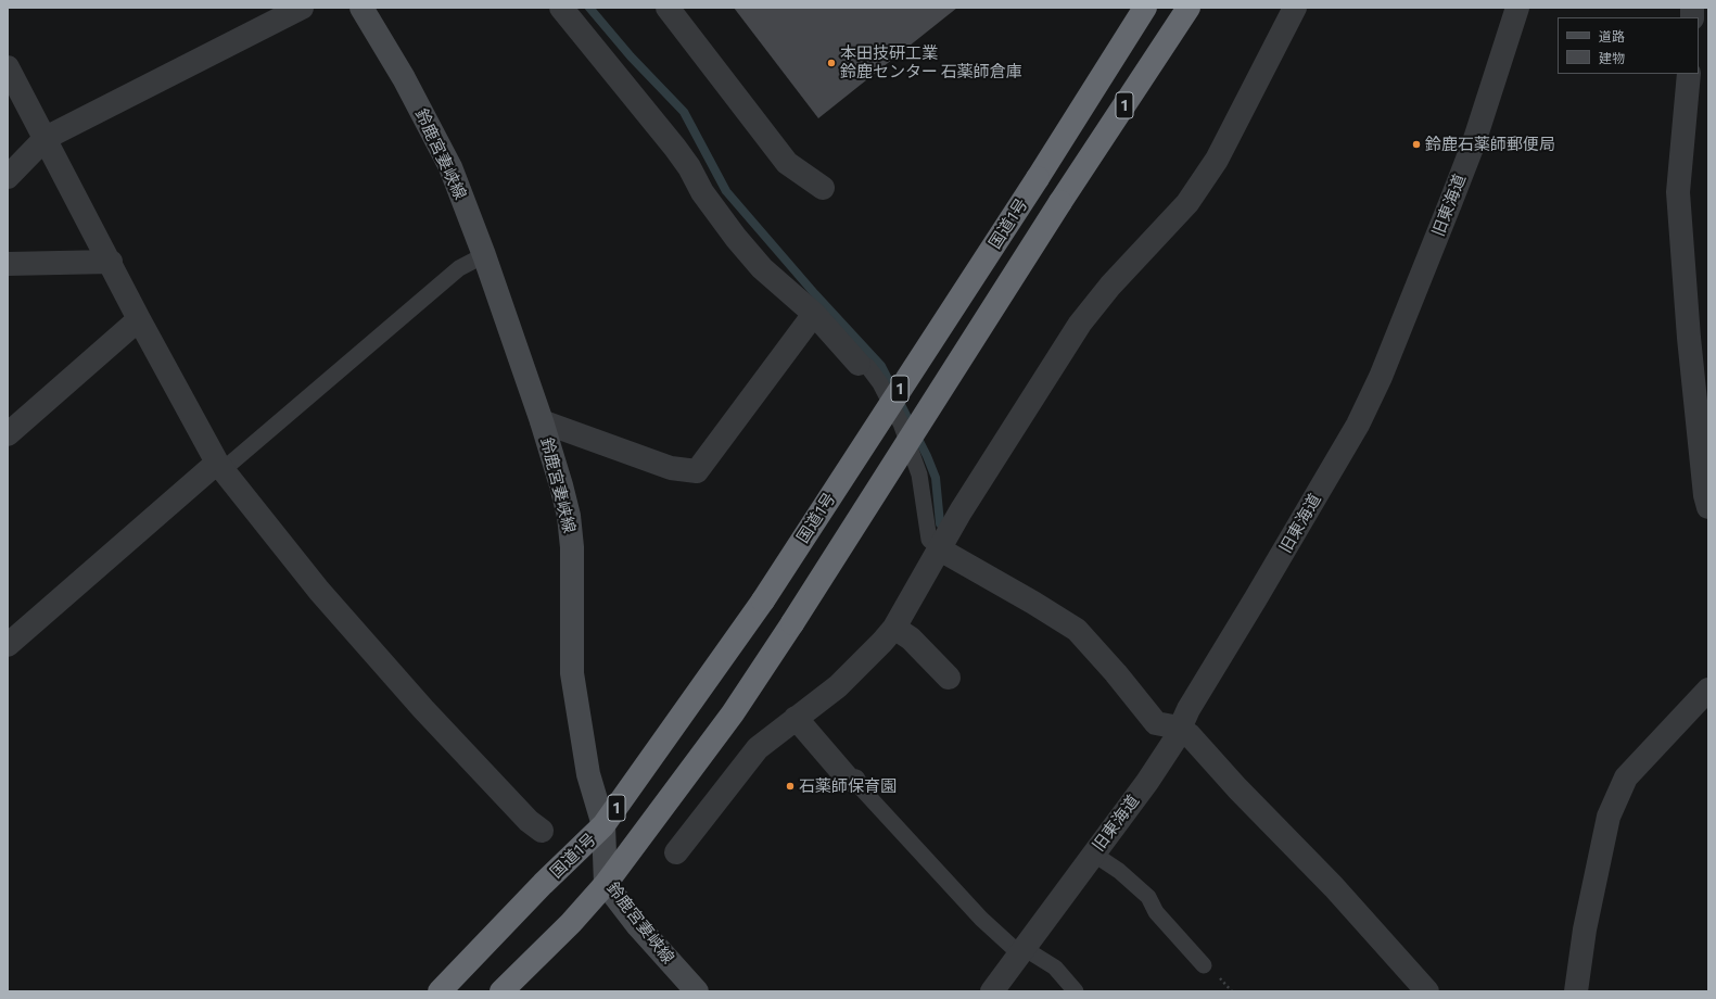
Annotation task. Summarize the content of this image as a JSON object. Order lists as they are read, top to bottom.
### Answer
{
  "streets": {
    "highway": ["1", "国道1号"],
    "main road": ["鈴鹿宮妻峡線"],
    "street": ["旧東海道"]
  },
  "crossings": [
    ["鈴鹿宮妻峡線", "国道1号"]
  ],
  "places": ["本田技研工業 鈴鹿センター 石薬師倉庫", "鈴鹿石薬師郵便局", "石薬師保育園"],
  "legend": ["道路", "建物"]
}
